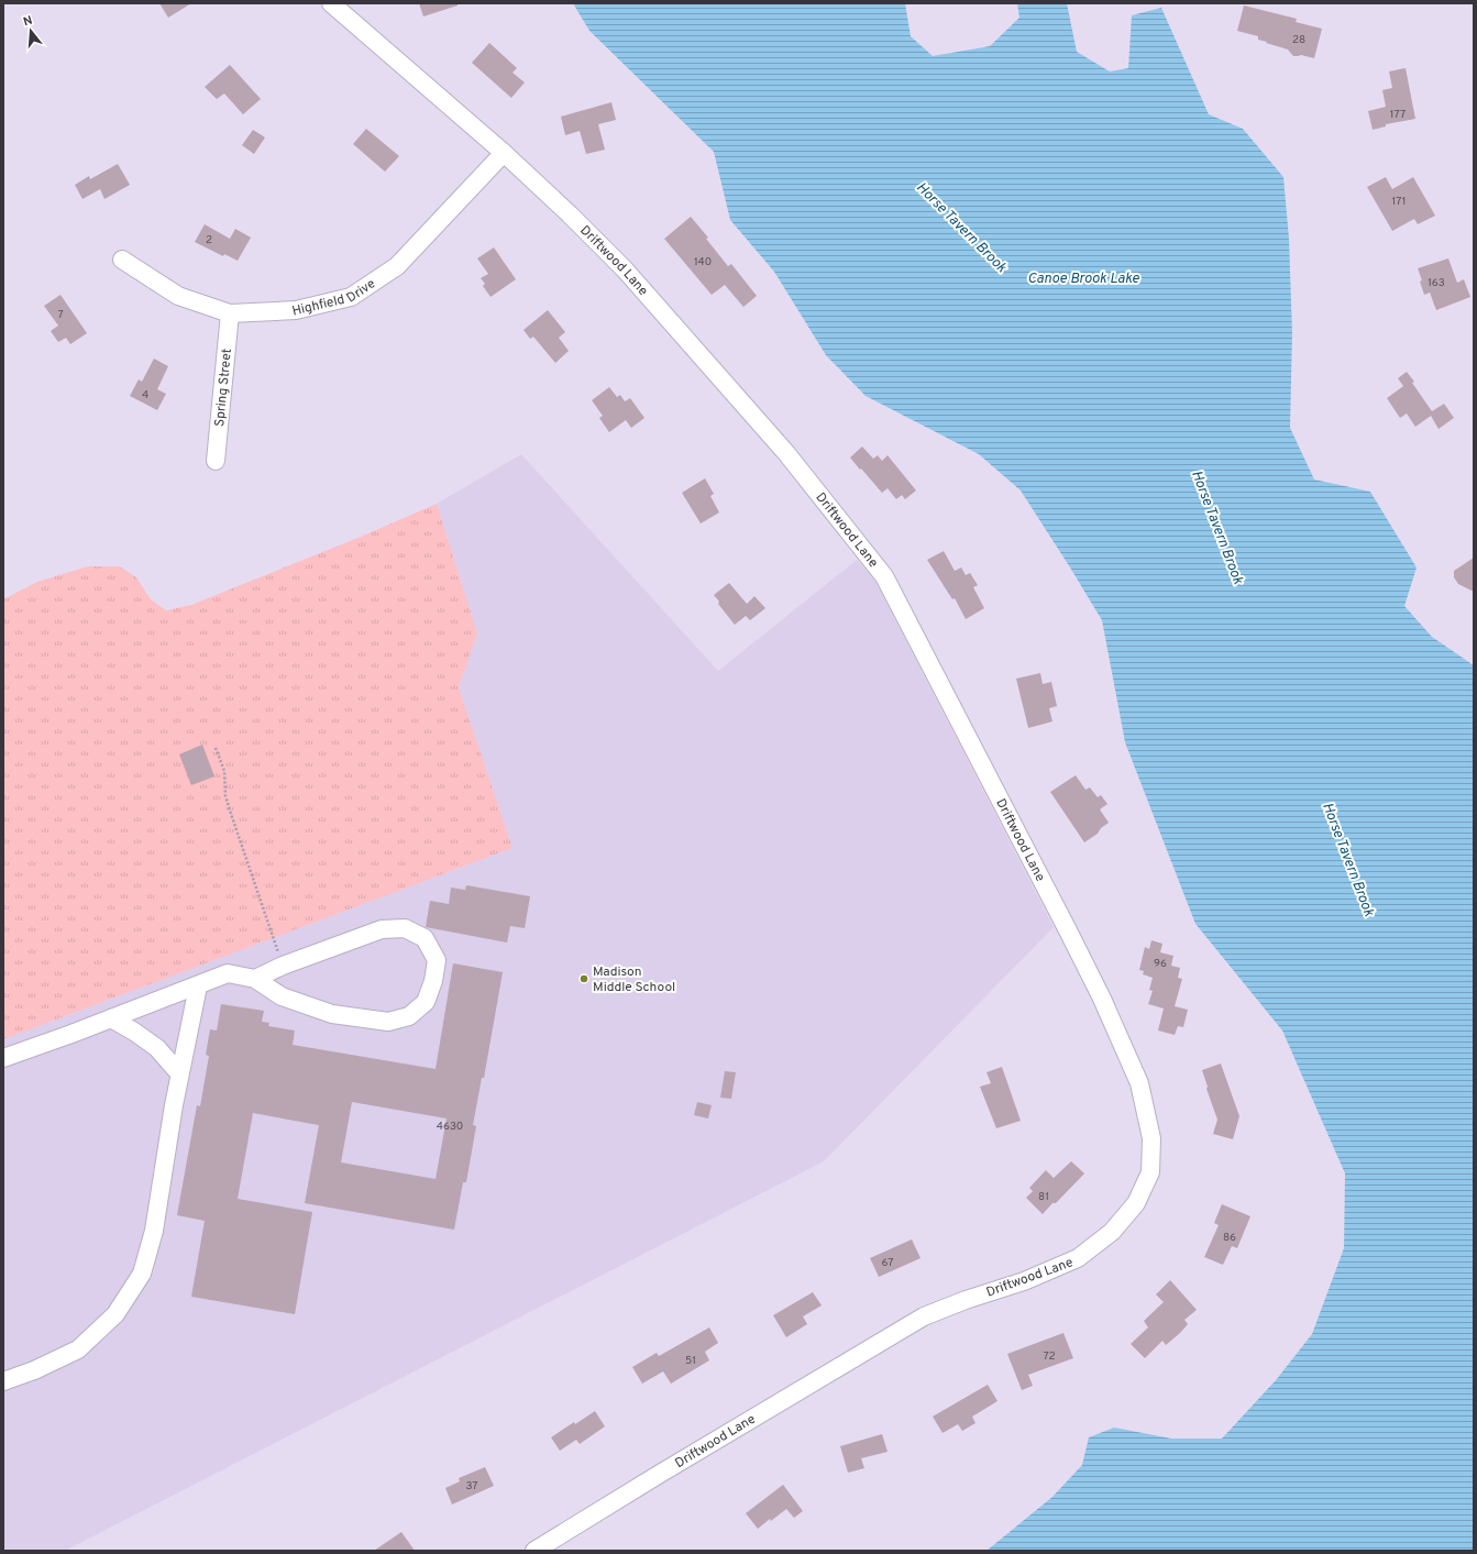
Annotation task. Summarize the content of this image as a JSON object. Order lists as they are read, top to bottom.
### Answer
{
  "streets": {
    "street": ["Driftwood Lane", "Highfield Drive", "Spring Street"]
  },
  "crossings": [
    ["Driftwood Lane", "Highfield Drive"],
    ["Highfield Drive", "Spring Street"]
  ],
  "water": ["Horse Tavern Brook", "Canoe Brook Lake"],
  "places": ["Madison Middle School"],
  "house_numbers": [
    "28",
    "177",
    "171",
    "2",
    "140",
    "163",
    "7",
    "4",
    "96",
    "4630",
    "81",
    "86",
    "67",
    "72",
    "51",
    "37"
  ],
  "north": "top"
}
